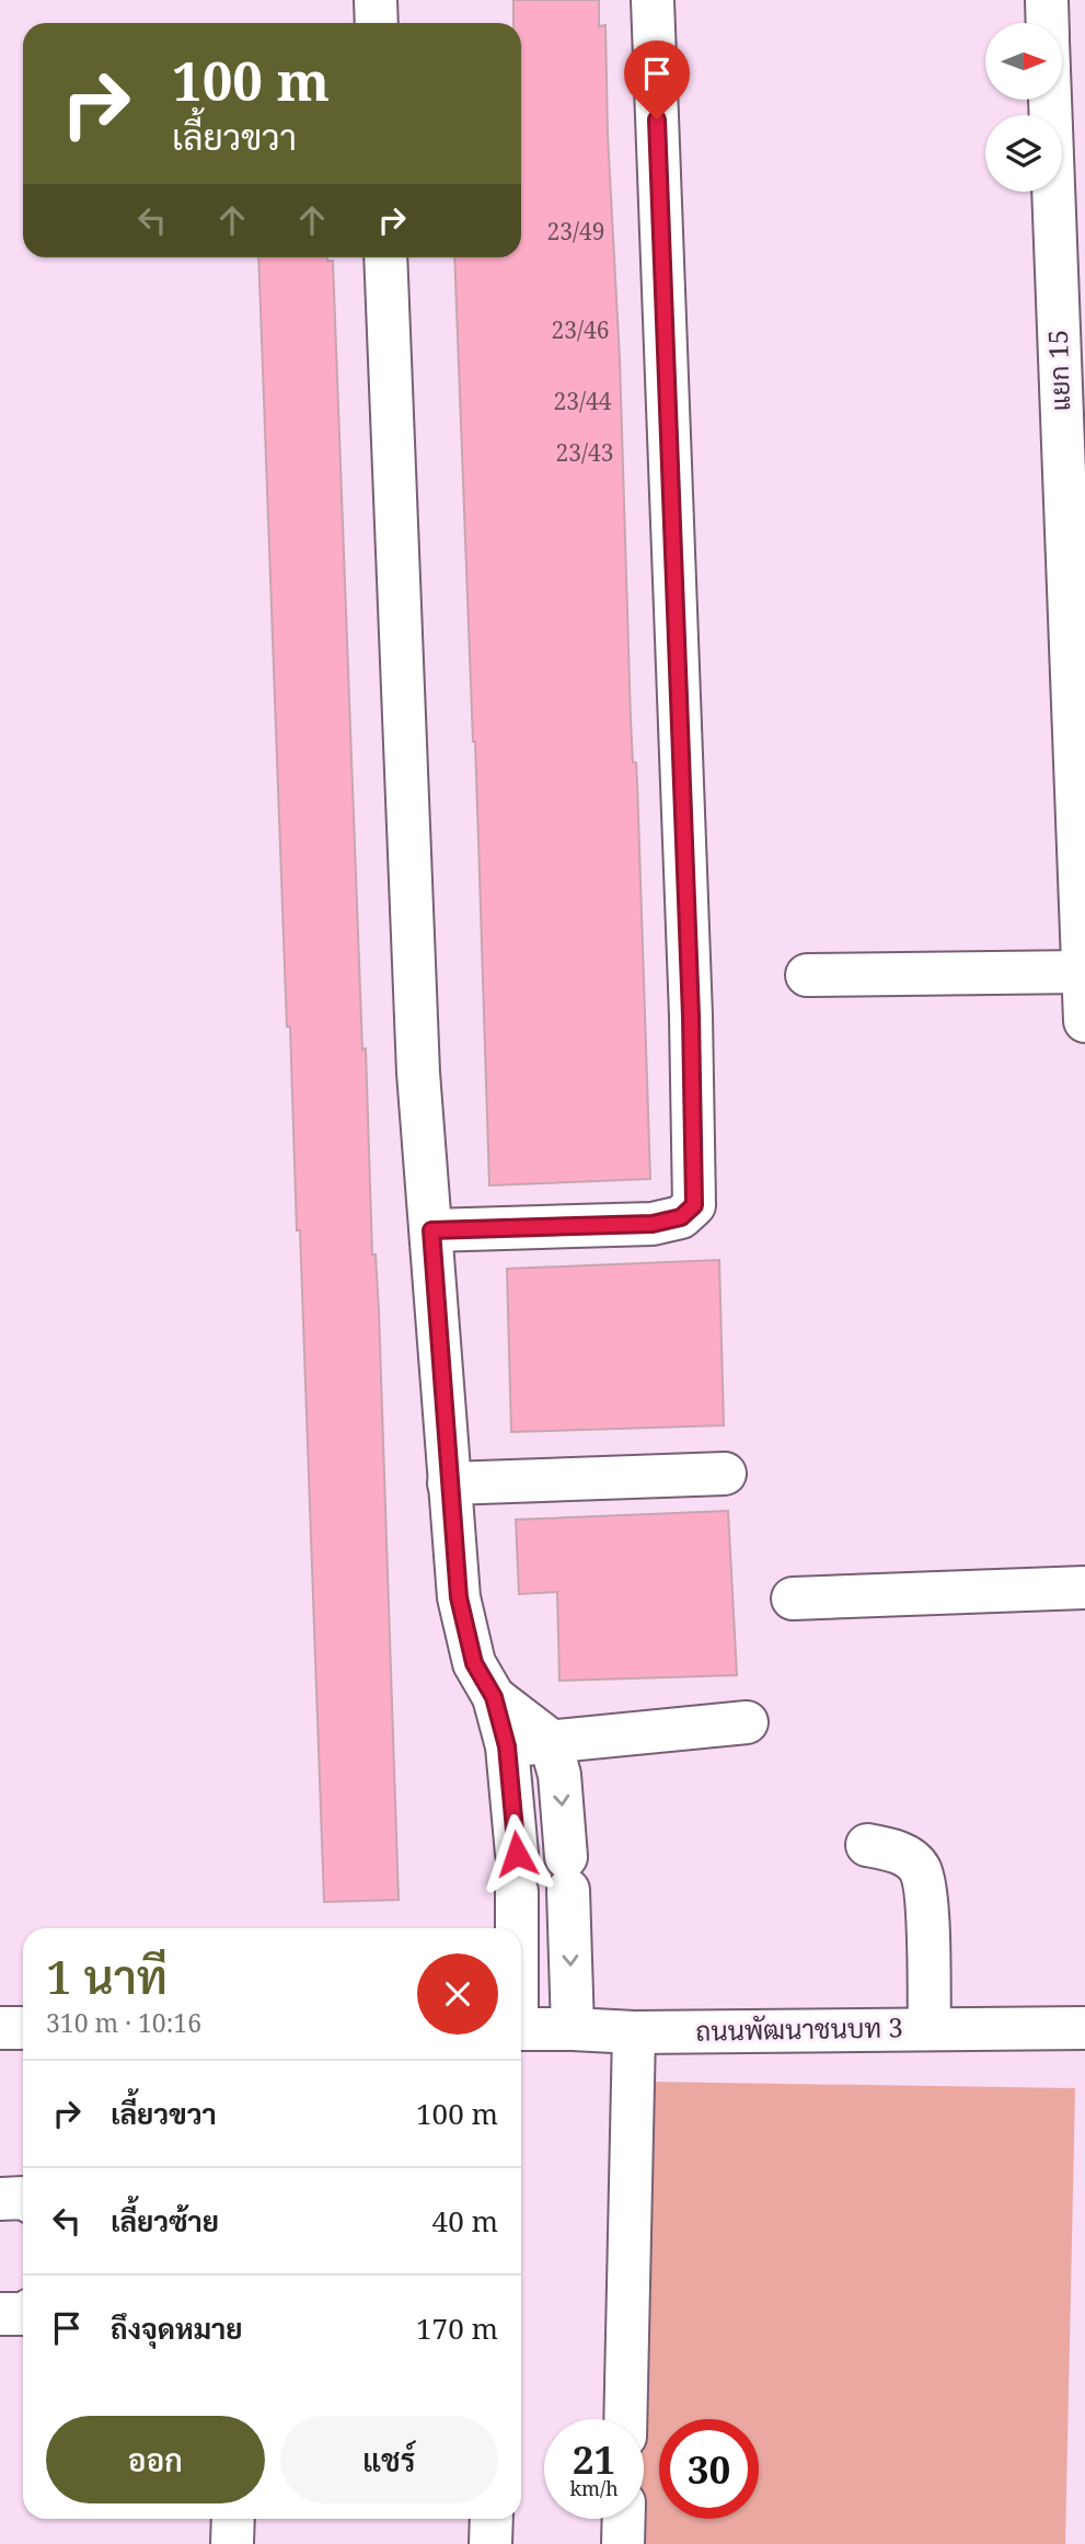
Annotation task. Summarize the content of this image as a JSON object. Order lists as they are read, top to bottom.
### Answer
{
  "streets": {
    "street": ["แยก 15", "ถนนพัฒนาชนบท 3"]
  },
  "house_numbers": [
    "23/49",
    "23/46",
    "23/44",
    "23/43"
  ],
  "north": "right",
  "page": {
    "turn": ["100 m", "เลี้ยวขวา"],
    "heading": ["1 นาที", "310 m · 10:16"],
    "list": [
      {
        "name": "เลี้ยวขวา",
        "value": "100 m"
      },
      {
        "name": "เลี้ยวซ้าย",
        "value": "40 m"
      },
      {
        "name": "ถึงจุดหมาย",
        "value": "170 m"
      }
    ],
    "buttons": ["ออก", "แชร์"],
    "speed": "21 km/h",
    "limit": "30"
  }
}
